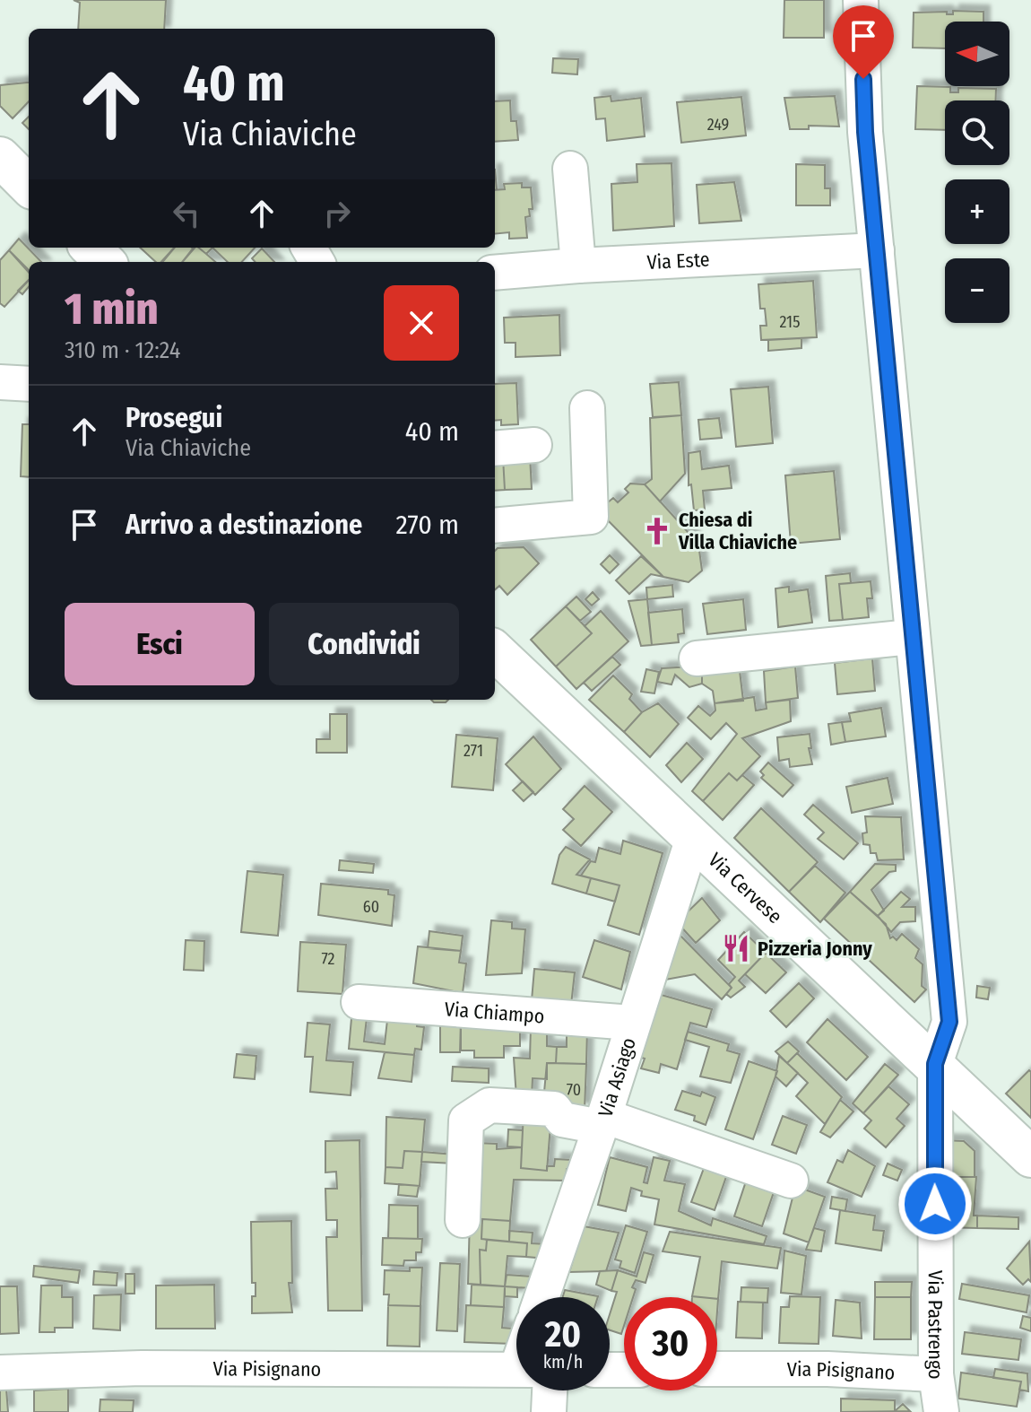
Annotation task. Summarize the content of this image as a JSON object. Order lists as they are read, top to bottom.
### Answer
{
  "streets": {
    "main road": ["Via Cervese"],
    "street": [
      "Via Este",
      "Via Chiampo",
      "Via Asiago",
      "Via Pastrengo",
      "Via Pisignano"
    ]
  },
  "crossings": [
    ["Via Este", "Via Pastrengo"],
    ["Via Cervese", "Via Asiago"],
    ["Via Cervese", "Via Pastrengo"],
    ["Via Chiampo", "Via Asiago"],
    ["Via Pastrengo", "Via Pisignano"]
  ],
  "places": {
    "church": ["Chiesa di Villa Chiaviche"],
    "restaurant": ["Pizzeria Jonny"]
  },
  "house_numbers": [
    "249",
    "215",
    "271",
    "60",
    "72",
    "70"
  ],
  "north": "left",
  "page": {
    "map_buttons": ["+", "−"],
    "turn": ["40 m", "Via Chiaviche"],
    "heading": ["1 min", "310 m · 12:24"],
    "list": [
      {
        "name": "Prosegui",
        "note": "Via Chiaviche",
        "value": "40 m"
      },
      {
        "name": "Arrivo a destinazione",
        "value": "270 m"
      }
    ],
    "buttons": ["Esci", "Condividi"],
    "speed": "20 km/h",
    "limit": "30"
  }
}
